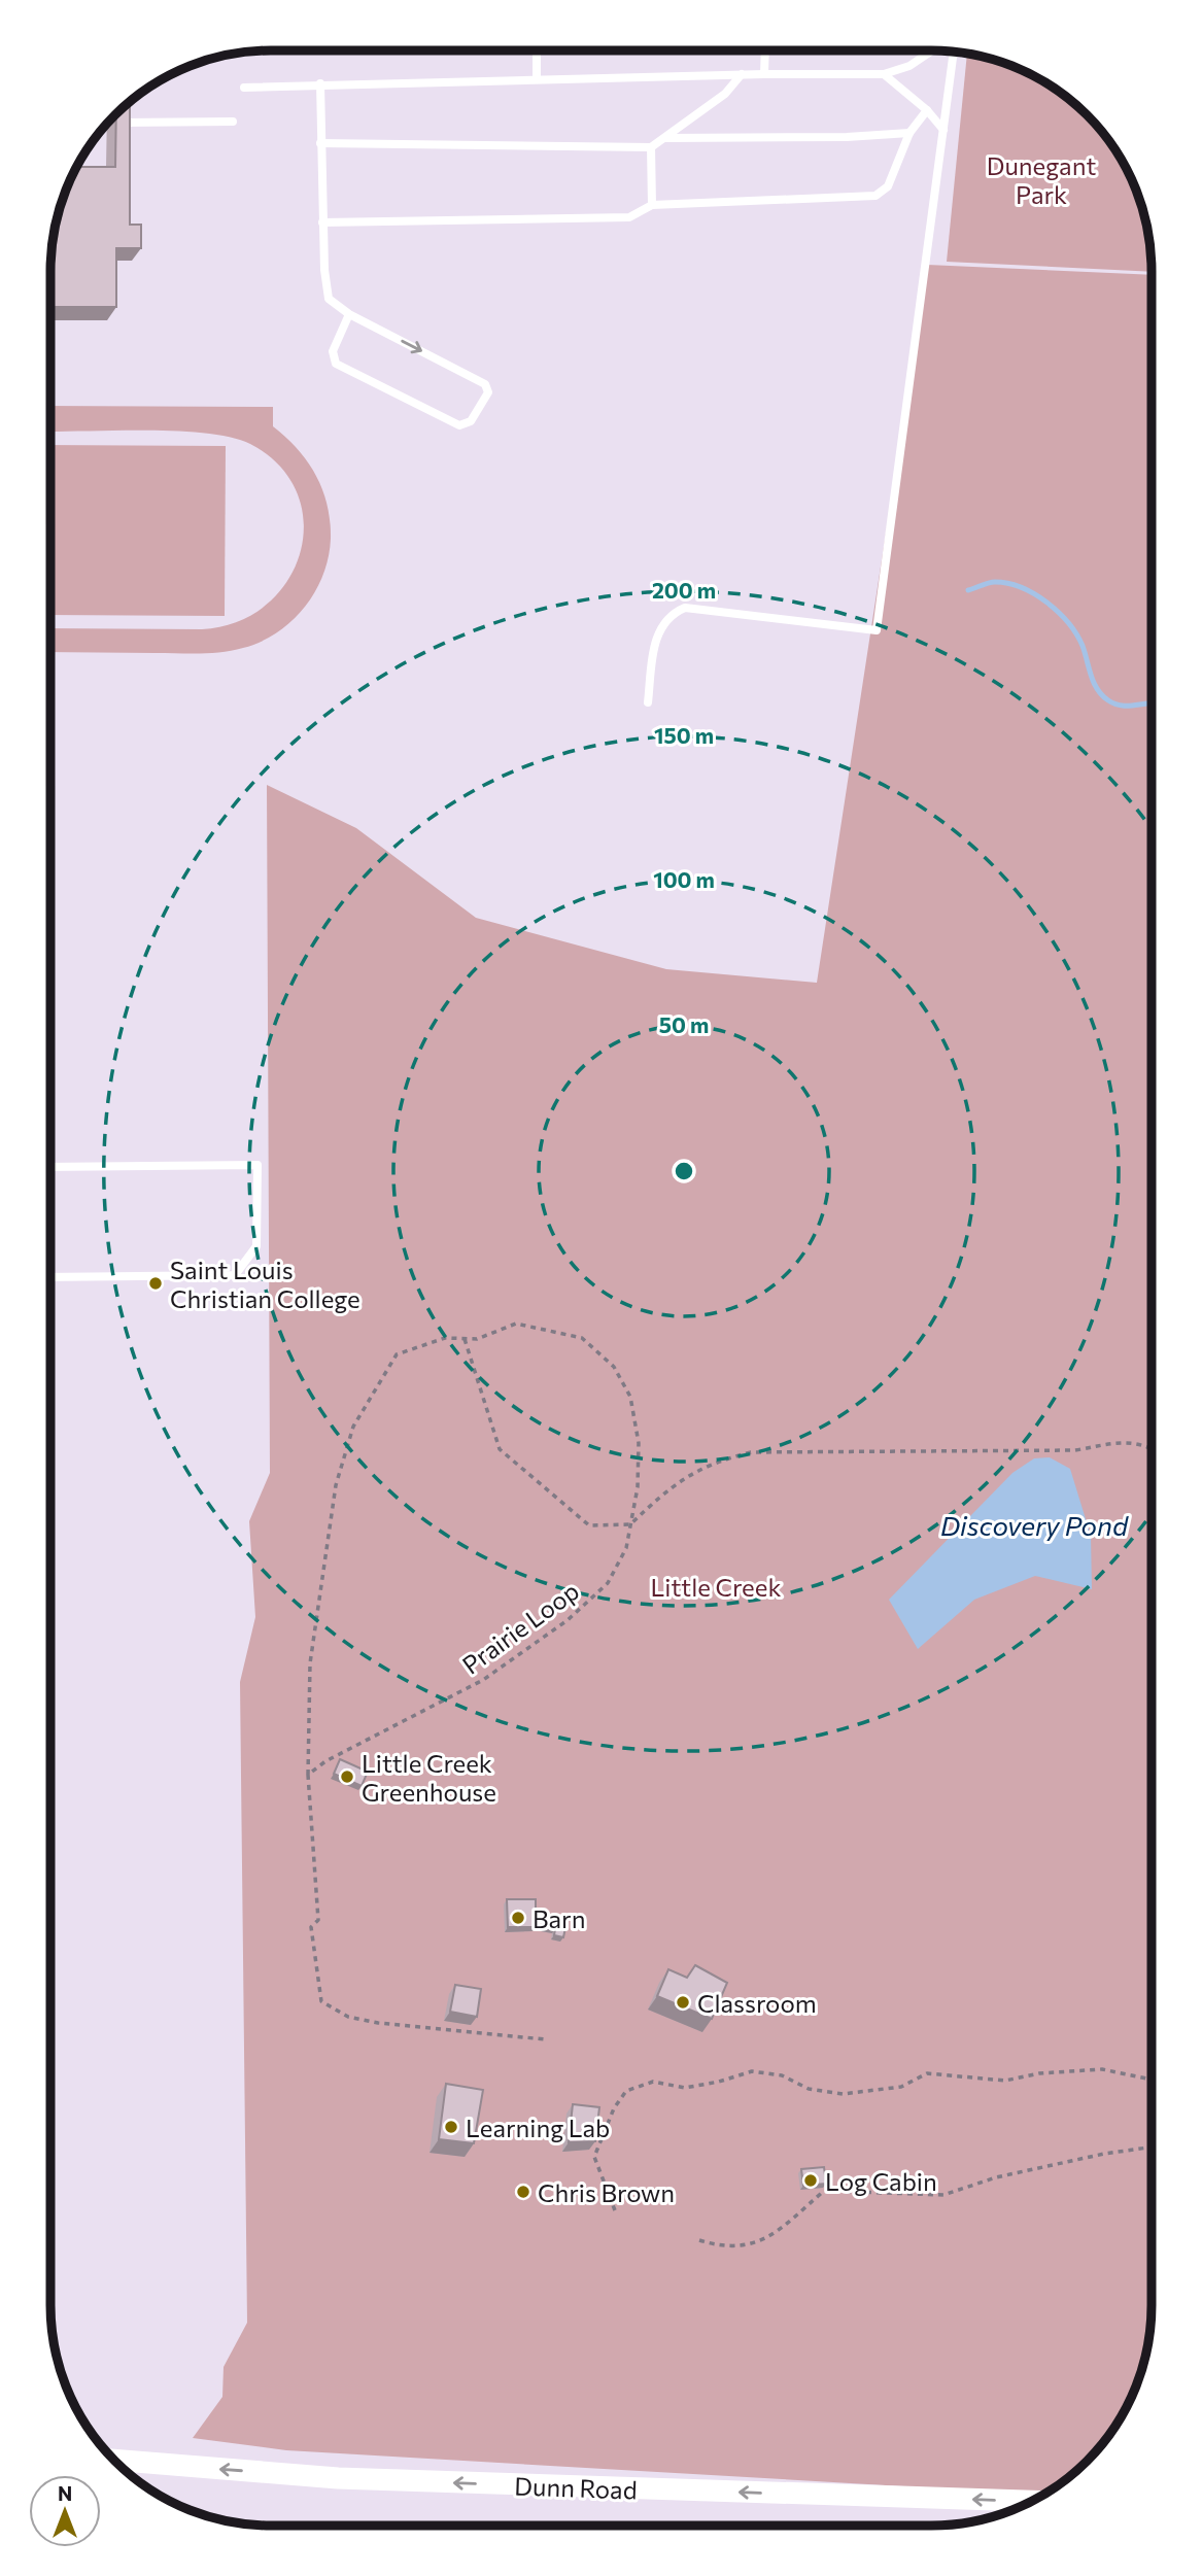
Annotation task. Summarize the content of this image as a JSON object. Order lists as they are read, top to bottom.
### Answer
{
  "streets": {
    "street": ["Dunn Road"],
    "path": ["Prairie Loop"]
  },
  "one_way": ["Dunn Road"],
  "water": ["Discovery Pond"],
  "parks": ["Dunegant Park", "Little Creek"],
  "places": [
    "Saint Louis Christian College",
    "Little Creek Greenhouse",
    "Barn",
    "Classroom",
    "Learning Lab",
    "Log Cabin",
    "Chris Brown"
  ],
  "north": "top",
  "rings": [
    "200 m",
    "150 m",
    "100 m",
    "50 m"
  ]
}
